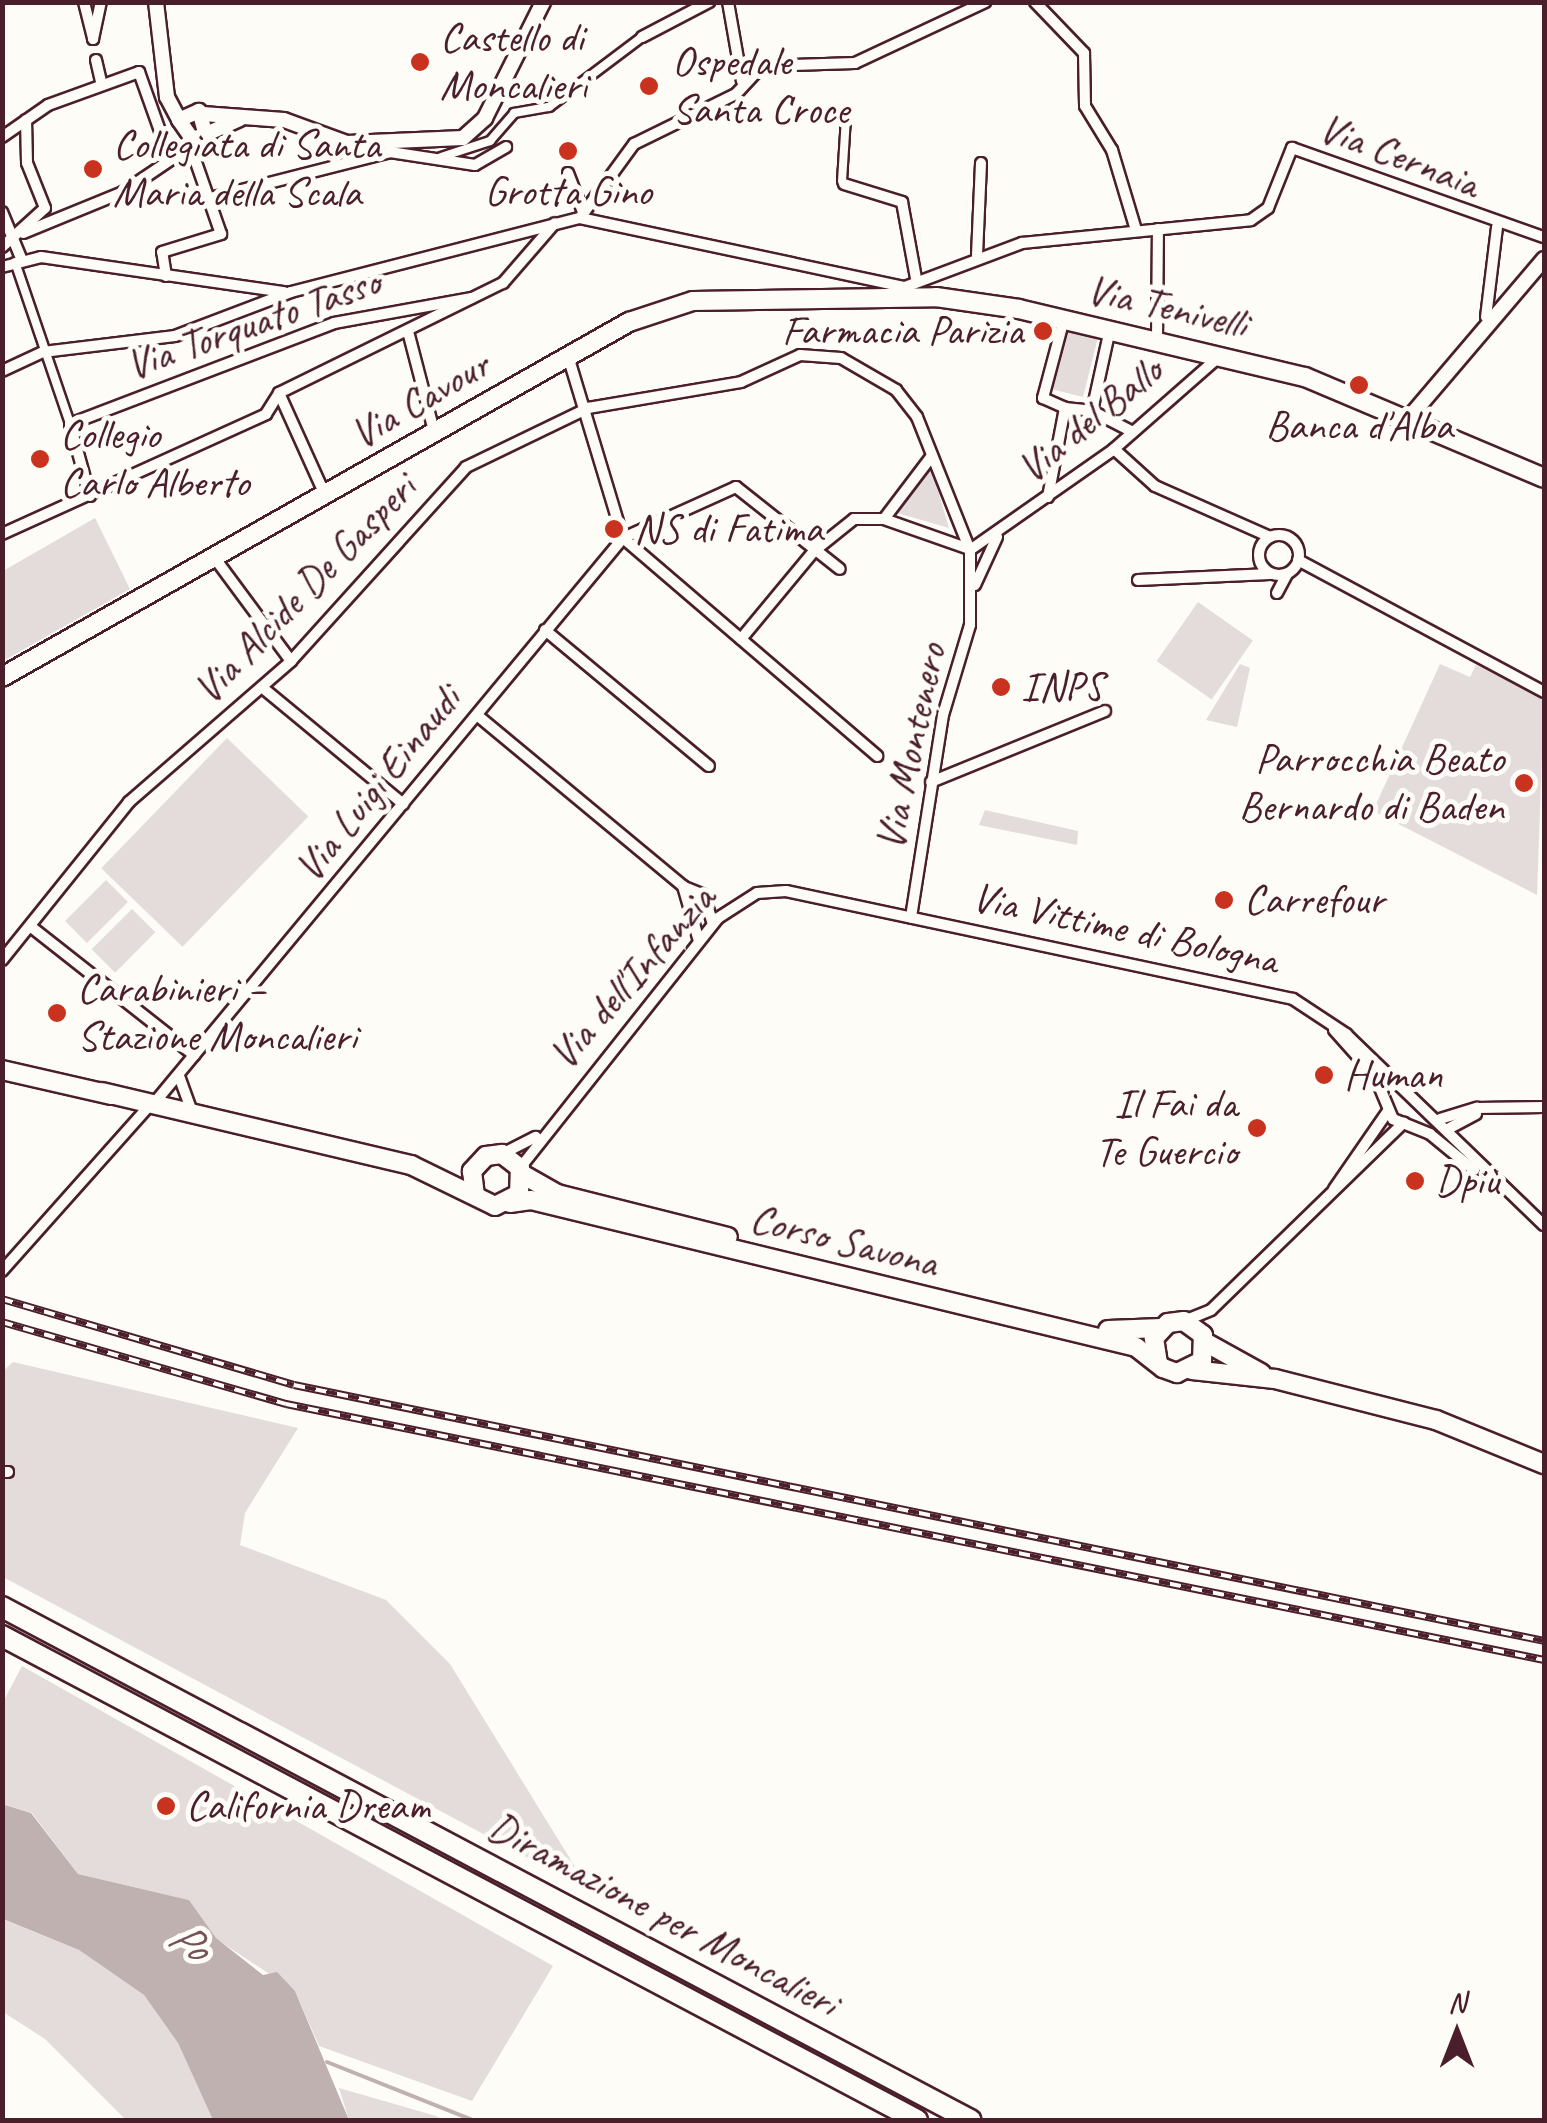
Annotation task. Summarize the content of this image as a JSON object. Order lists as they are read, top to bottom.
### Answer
{
  "streets": {
    "highway": ["Diramazione per Moncalieri"],
    "main road": ["Via Tenivelli", "Via Cavour", "Corso Savona"],
    "street": [
      "Via Cernaia",
      "Via Torquato Tasso",
      "Via del Ballo",
      "Via Alcide De Gasperi",
      "Via Montenero",
      "Via Luigi Einaudi",
      "Via Vittime di Bologna",
      "Via dell'Infanzia"
    ]
  },
  "crossings": [
    ["Via Cernaia", "Via Tenivelli"],
    ["Via Cernaia", "Via Cavour"],
    ["Via Tenivelli", "Via Cavour"],
    ["Via Tenivelli", "Via del Ballo"],
    ["Via del Ballo", "Via Alcide De Gasperi"],
    ["Via del Ballo", "Via Montenero"],
    ["Via Alcide De Gasperi", "Via Montenero"],
    ["Via Montenero", "Via Vittime di Bologna"],
    ["Via Montenero", "Via dell'Infanzia"],
    ["Via Vittime di Bologna", "Via dell'Infanzia"],
    ["Via dell'Infanzia", "Corso Savona"]
  ],
  "water": ["Po"],
  "places": [
    "Castello di Moncalieri",
    "Ospedale Santa Croce",
    "Grotta Gino",
    "Collegiata di Santa Maria della Scala",
    "Farmacia Parizia",
    "Banca d'Alba",
    "Collegio Carlo Alberto",
    "NS di Fatima",
    "INPS",
    "Parrocchia Beato Bernardo di Baden",
    "Carrefour",
    "Carabinieri – Stazione Moncalieri",
    "Human",
    "Il Fai da Te Guercio",
    "Dpiù",
    "California Dream"
  ],
  "north": "top"
}
